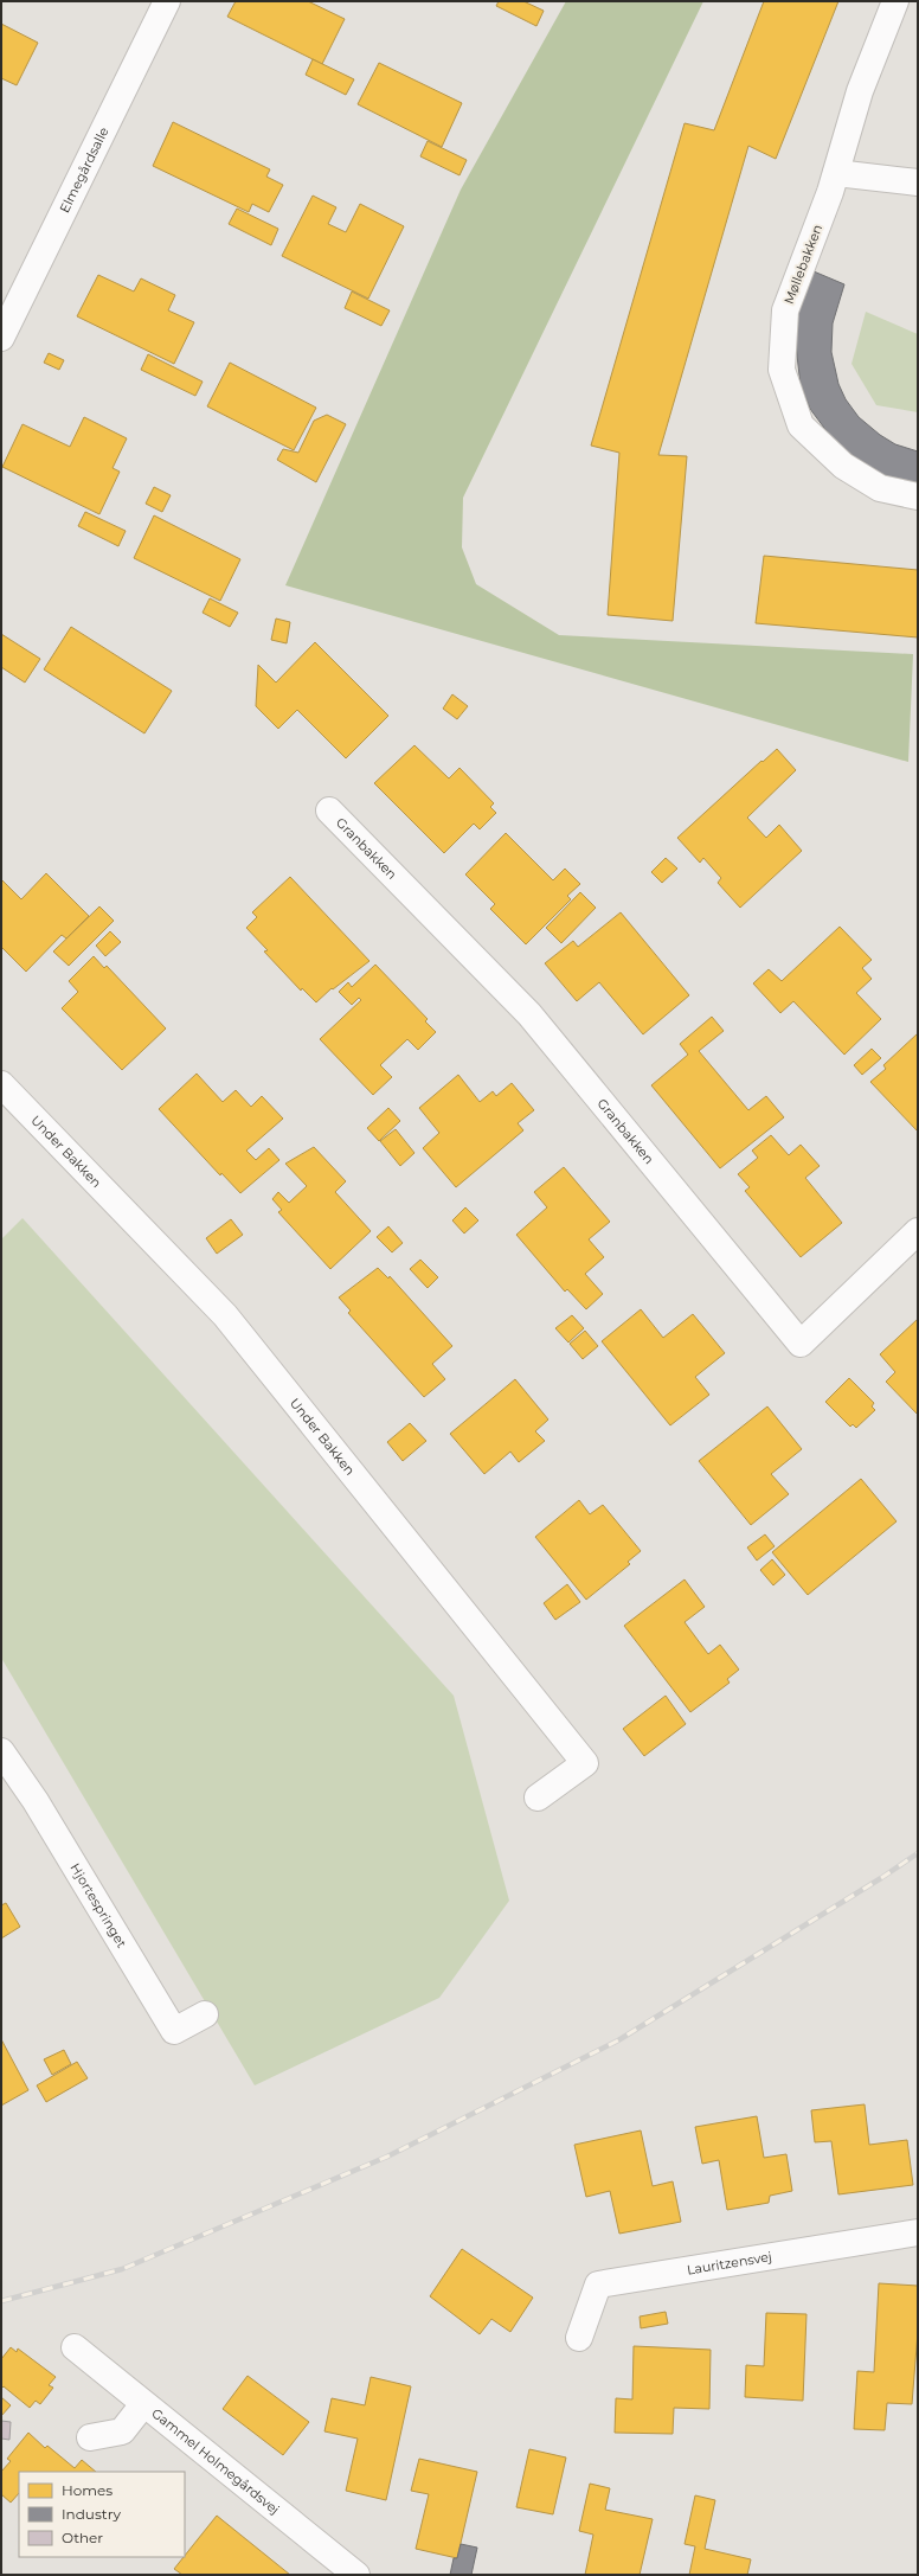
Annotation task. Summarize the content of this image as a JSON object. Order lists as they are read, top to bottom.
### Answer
{
  "streets": {
    "street": [
      "Elmegårdsalle",
      "Møllebakken",
      "Granbakken",
      "Under Bakken",
      "Hjortespringet",
      "Lauritzensvej",
      "Gammel Holmegårdsvej"
    ]
  },
  "legend": ["Homes", "Industry", "Other"]
}
